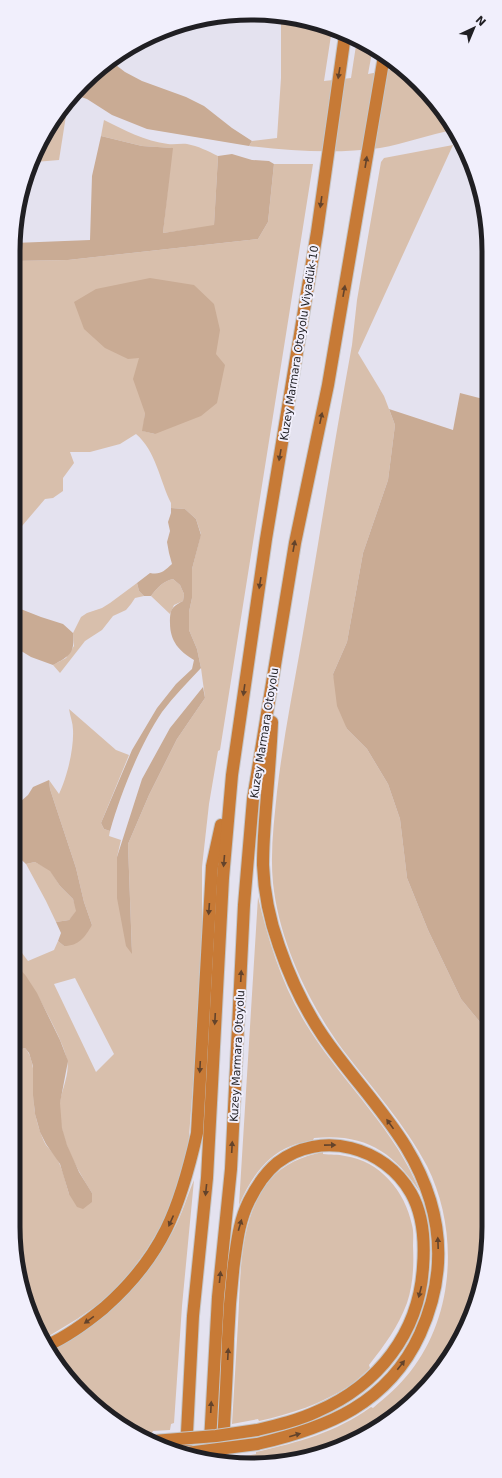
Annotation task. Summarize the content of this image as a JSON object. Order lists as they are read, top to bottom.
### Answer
{
  "streets": {
    "highway": ["Kuzey Marmara Otoyolu Viyadük-10", "Kuzey Marmara Otoyolu"]
  },
  "north": "top right"
}
